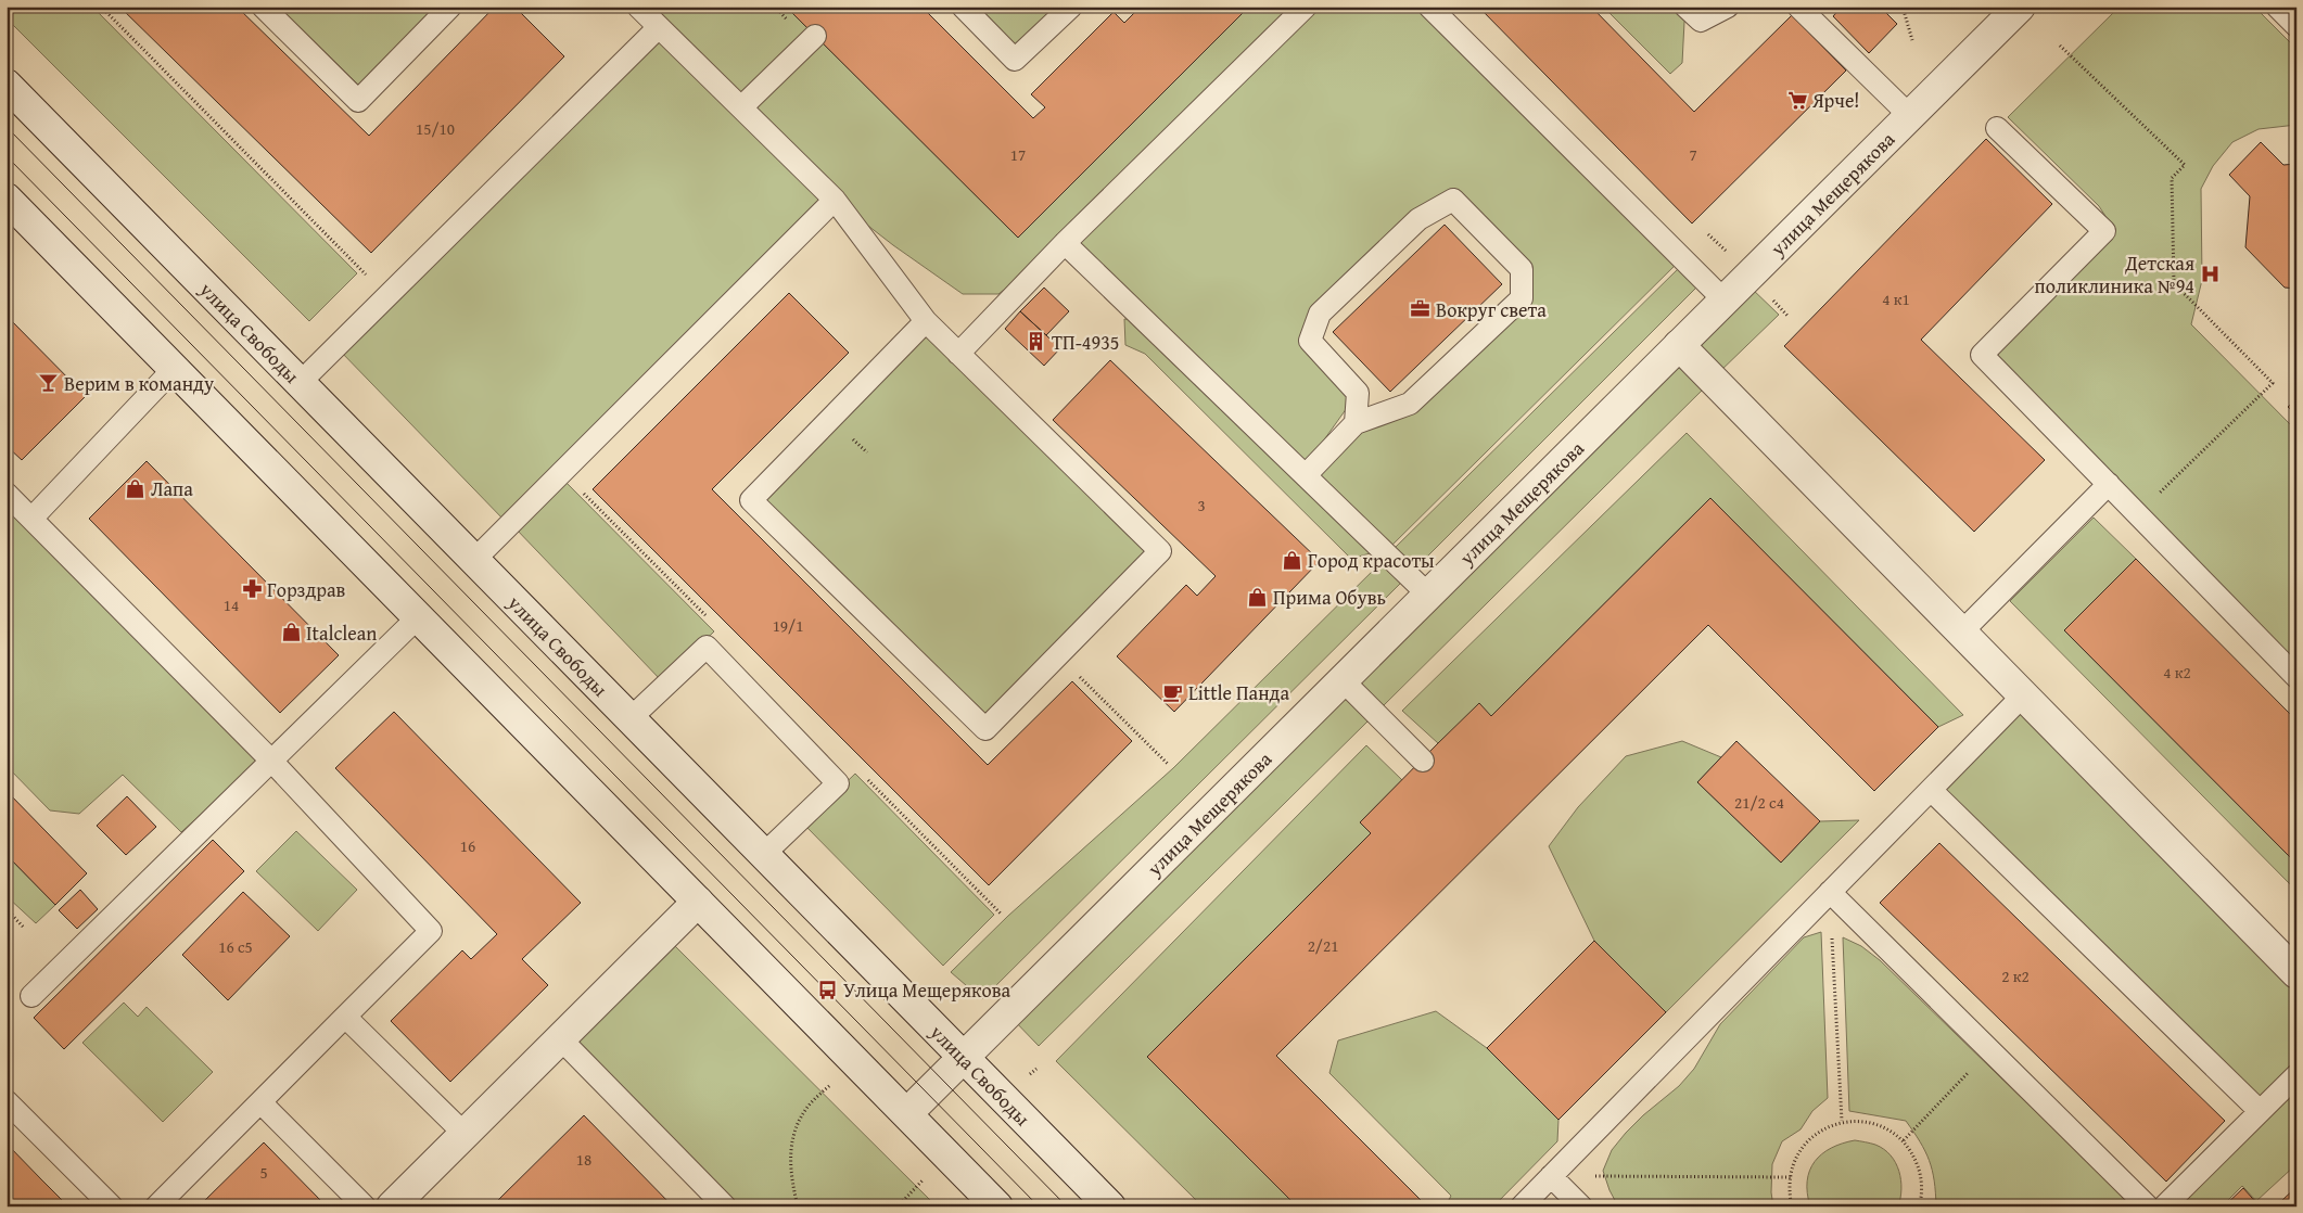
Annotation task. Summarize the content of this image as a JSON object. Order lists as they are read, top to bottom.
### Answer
{
  "streets": {
    "main road": ["улица Мещерякова", "улица Свободы"]
  },
  "crossings": [
    ["улица Мещерякова", "улица Свободы"]
  ],
  "places": {
    "supermarket": ["Ярче!"],
    "hospital": ["Детская поликлиника №94"],
    "office": ["Вокруг света"],
    "building": ["ТП-4935"],
    "bar": ["Верим в команду"],
    "shop": [
      "Лапа",
      "Город красоты",
      "Прима Обувь",
      "Italclean"
    ],
    "pharmacy": ["Горздрав"],
    "cafe": ["Little Панда"],
    "bus stop": ["Улица Мещерякова"]
  },
  "house_numbers": [
    "15/10",
    "17",
    "7",
    "4 к1",
    "3",
    "14",
    "19/1",
    "4 к2",
    "21/2 с4",
    "16",
    "2/21",
    "16 с5",
    "2 к2",
    "18",
    "5"
  ]
}
